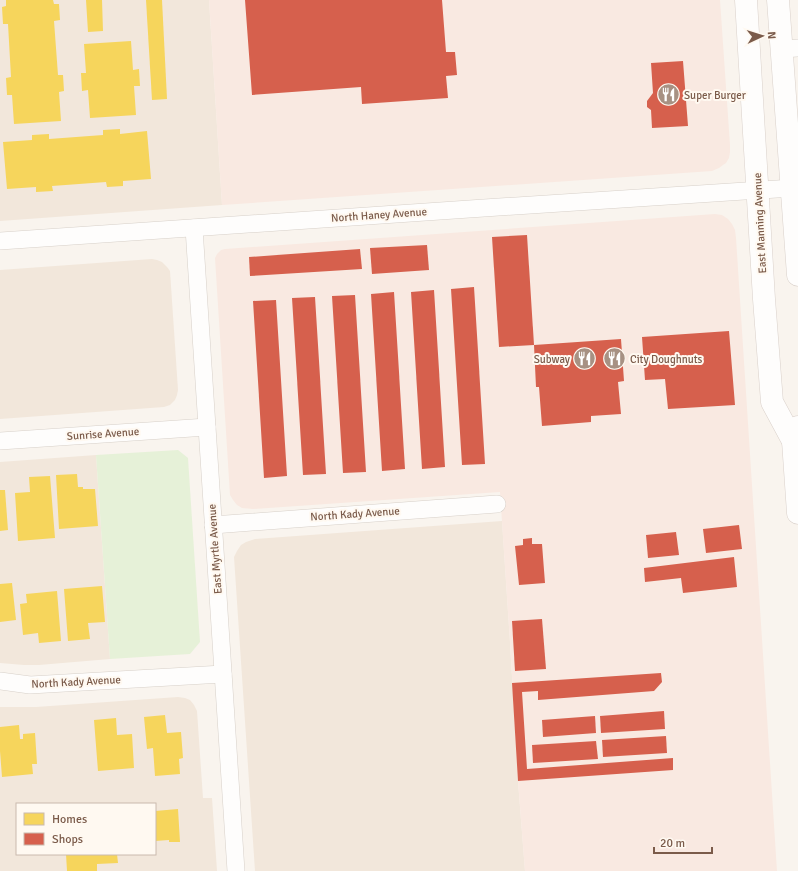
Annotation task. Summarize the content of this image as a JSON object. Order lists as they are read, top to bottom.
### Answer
{
  "streets": {
    "main road": ["East Manning Avenue"],
    "street": [
      "North Haney Avenue",
      "Sunrise Avenue",
      "North Kady Avenue",
      "East Myrtle Avenue"
    ]
  },
  "crossings": [
    ["North Haney Avenue", "East Manning Avenue"],
    ["North Haney Avenue", "East Myrtle Avenue"],
    ["Sunrise Avenue", "East Myrtle Avenue"],
    ["North Kady Avenue", "East Myrtle Avenue"]
  ],
  "places": {
    "restaurant": ["Super Burger", "Subway", "City Doughnuts"]
  },
  "legend": ["Homes", "Shops"],
  "scale_bar": "20 m",
  "north": "right"
}
